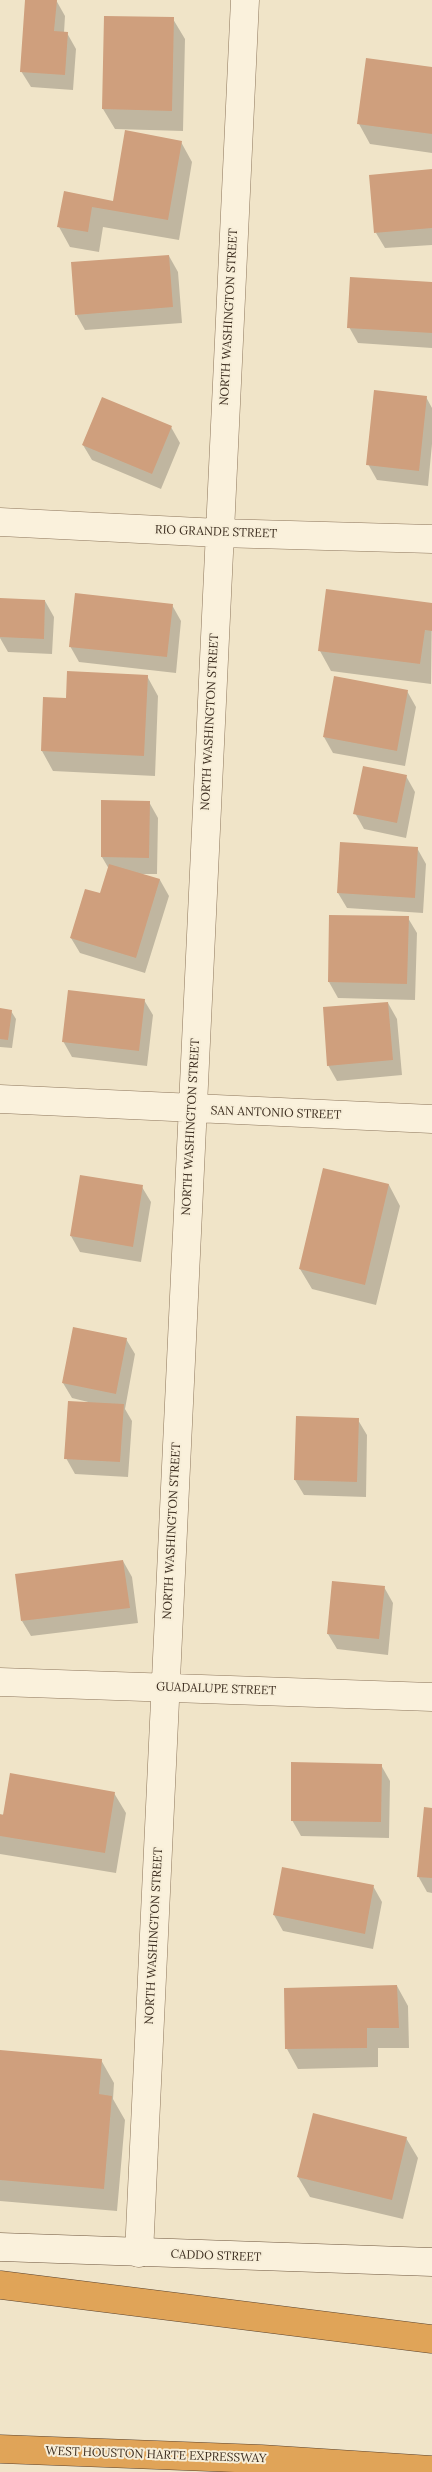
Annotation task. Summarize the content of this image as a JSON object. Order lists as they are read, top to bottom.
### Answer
{
  "streets": {
    "highway": ["WEST HOUSTON HARTE EXPRESSWAY"],
    "street": [
      "NORTH WASHINGTON STREET",
      "RIO GRANDE STREET",
      "SAN ANTONIO STREET",
      "GUADALUPE STREET",
      "CADDO STREET"
    ]
  },
  "crossings": [
    ["NORTH WASHINGTON STREET", "RIO GRANDE STREET"],
    ["NORTH WASHINGTON STREET", "SAN ANTONIO STREET"],
    ["NORTH WASHINGTON STREET", "GUADALUPE STREET"],
    ["NORTH WASHINGTON STREET", "CADDO STREET"]
  ]
}
